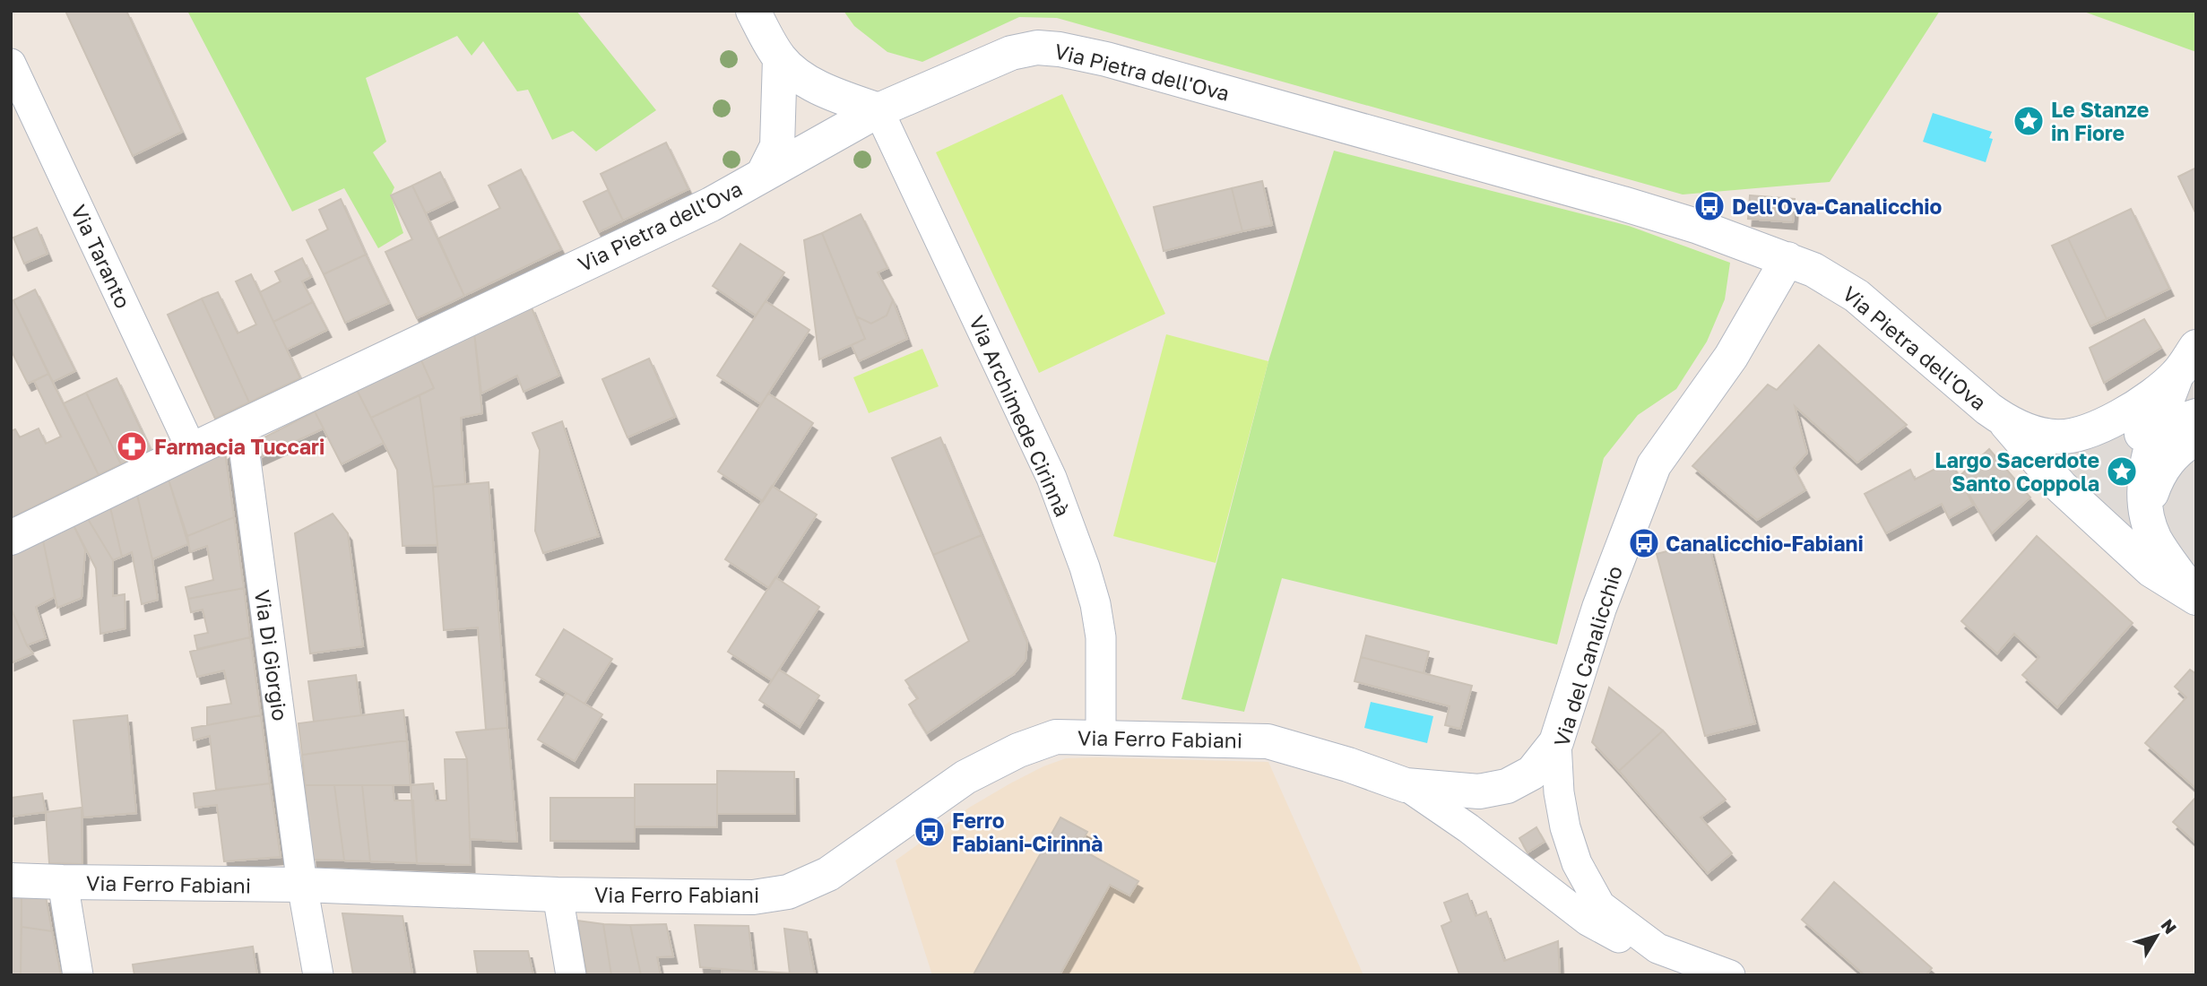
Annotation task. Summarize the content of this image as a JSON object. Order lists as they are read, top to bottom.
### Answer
{
  "streets": {
    "main road": ["Via Pietra dell'Ova", "Via del Canalicchio", "Via Ferro Fabiani"],
    "street": ["Via Taranto", "Via Archimede Cirinnà", "Via Di Giorgio"]
  },
  "crossings": [
    ["Via Pietra dell'Ova", "Via Taranto"],
    ["Via Pietra dell'Ova", "Via Archimede Cirinnà"],
    ["Via Pietra dell'Ova", "Via Di Giorgio"],
    ["Via Pietra dell'Ova", "Via del Canalicchio"],
    ["Via Archimede Cirinnà", "Via Ferro Fabiani"],
    ["Via Di Giorgio", "Via Ferro Fabiani"],
    ["Via del Canalicchio", "Via Ferro Fabiani"]
  ],
  "places": {
    "place": ["Le Stanze in Fiore", "Largo Sacerdote Santo Coppola"],
    "bus stop": ["Dell'Ova-Canalicchio", "Canalicchio-Fabiani", "Ferro Fabiani-Cirinnà"],
    "pharmacy": ["Farmacia Tuccari"]
  },
  "north": "top right"
}
